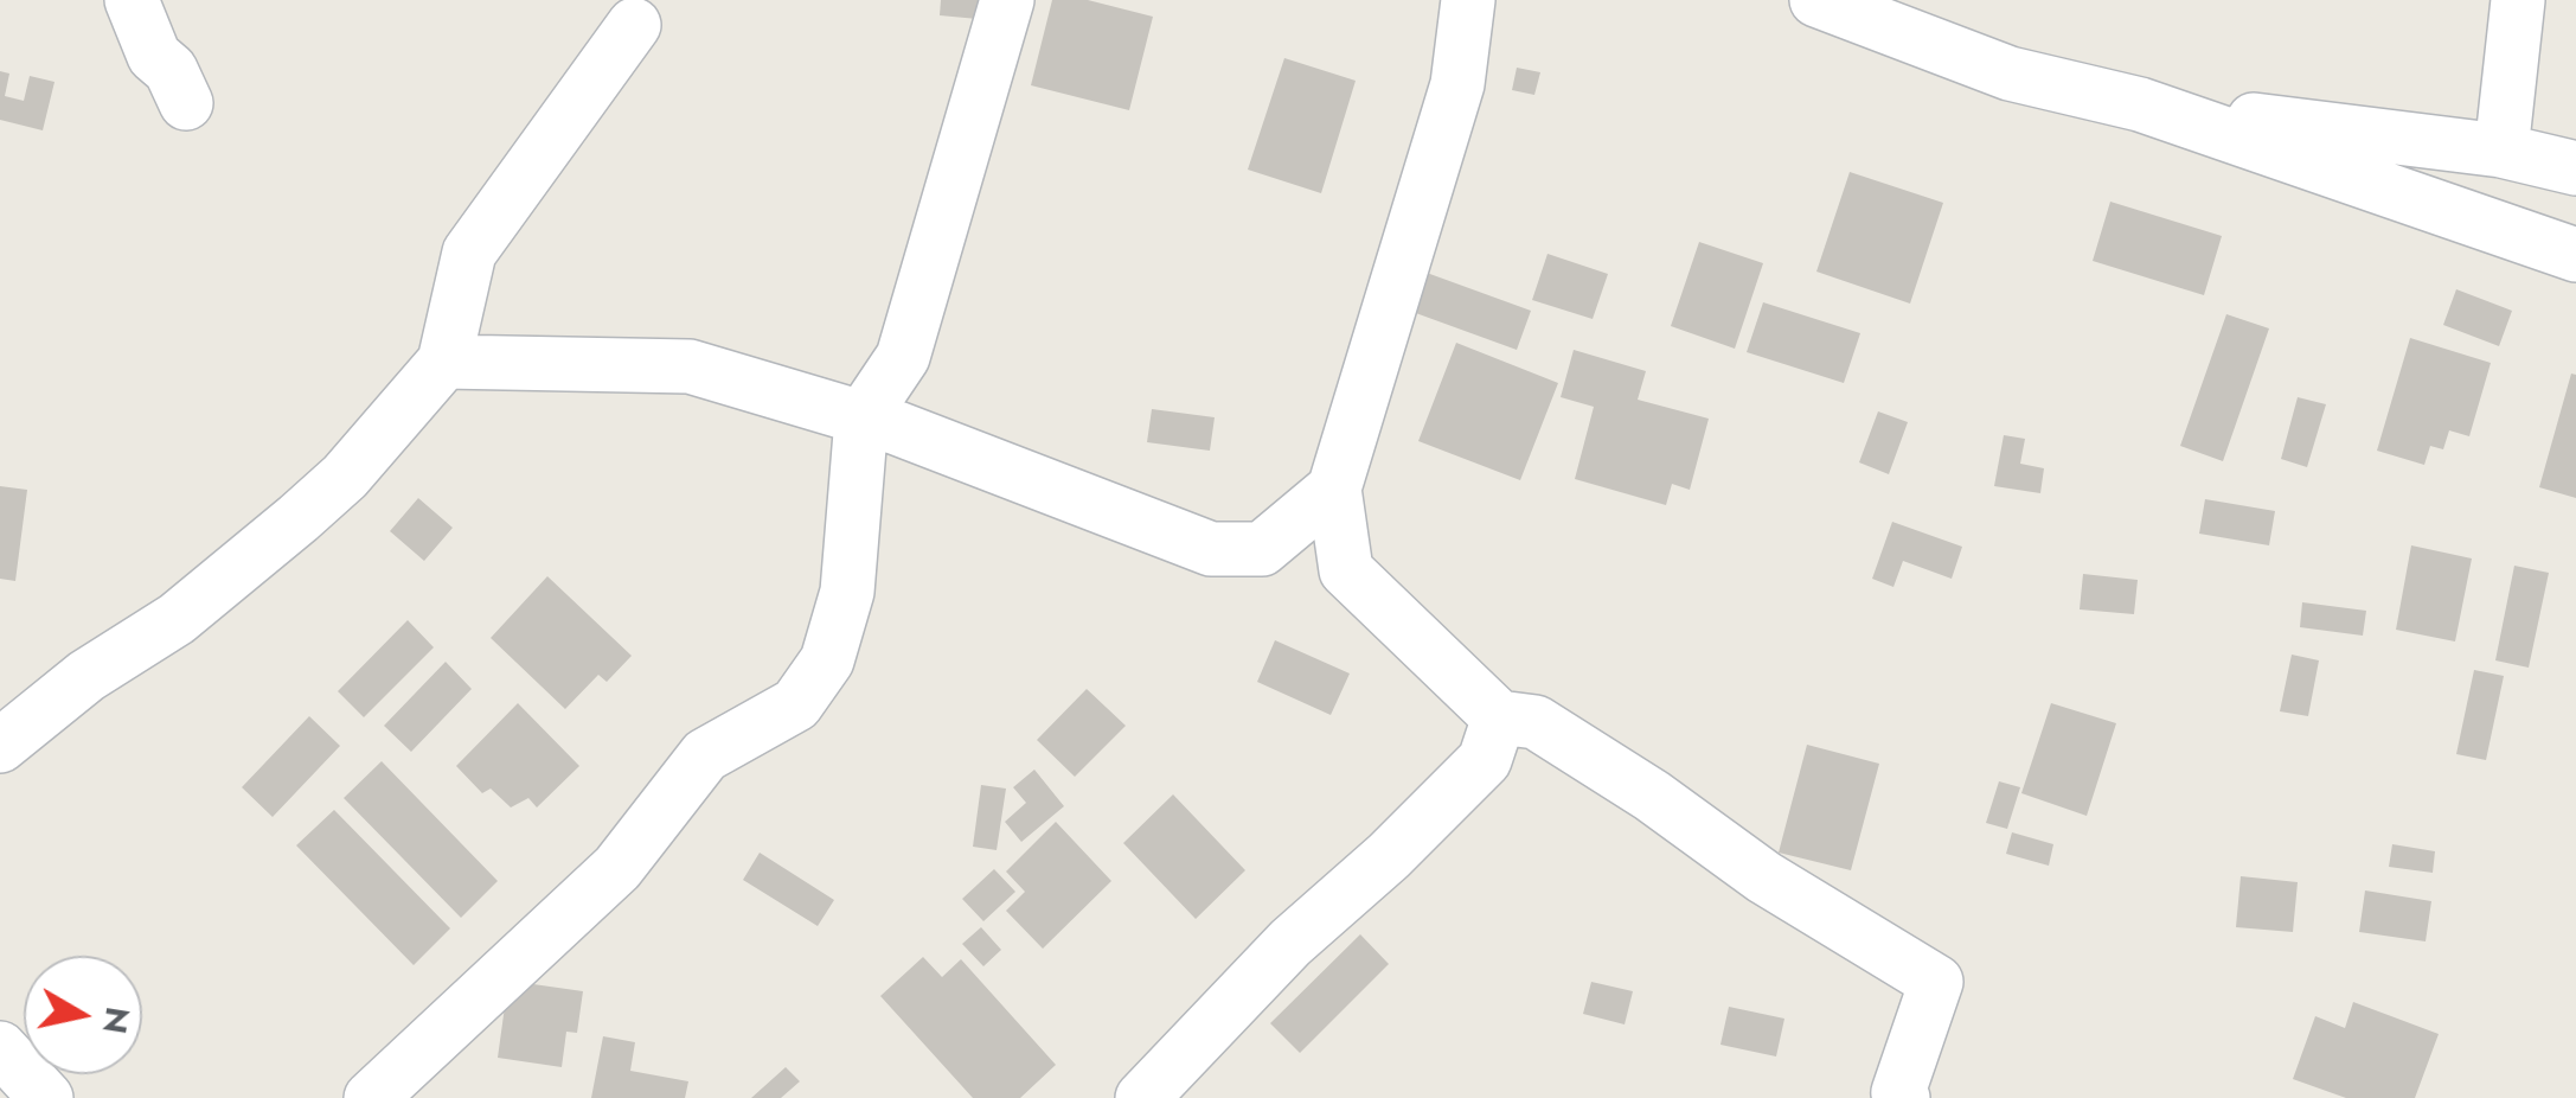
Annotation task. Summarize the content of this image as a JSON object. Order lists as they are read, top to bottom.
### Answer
{
  "north": "right"
}
